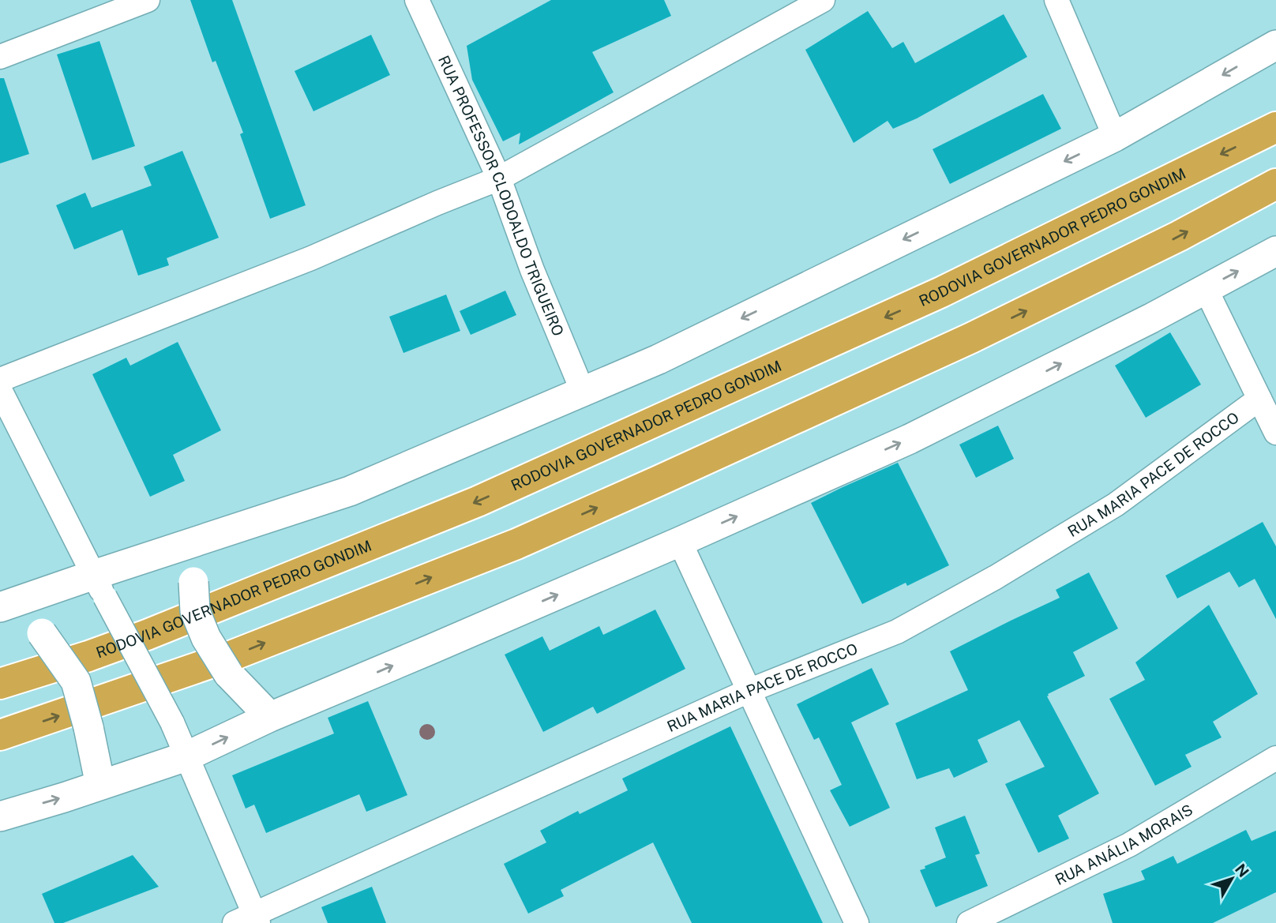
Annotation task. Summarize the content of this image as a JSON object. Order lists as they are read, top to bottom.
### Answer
{
  "streets": {
    "highway": ["RODOVIA GOVERNADOR PEDRO GONDIM"],
    "street": ["RUA PROFESSOR CLODOALDO TRIGUEIRO", "RUA MARIA PACE DE ROCCO", "RUA ANÁLIA MORAIS"]
  },
  "north": "top right"
}
